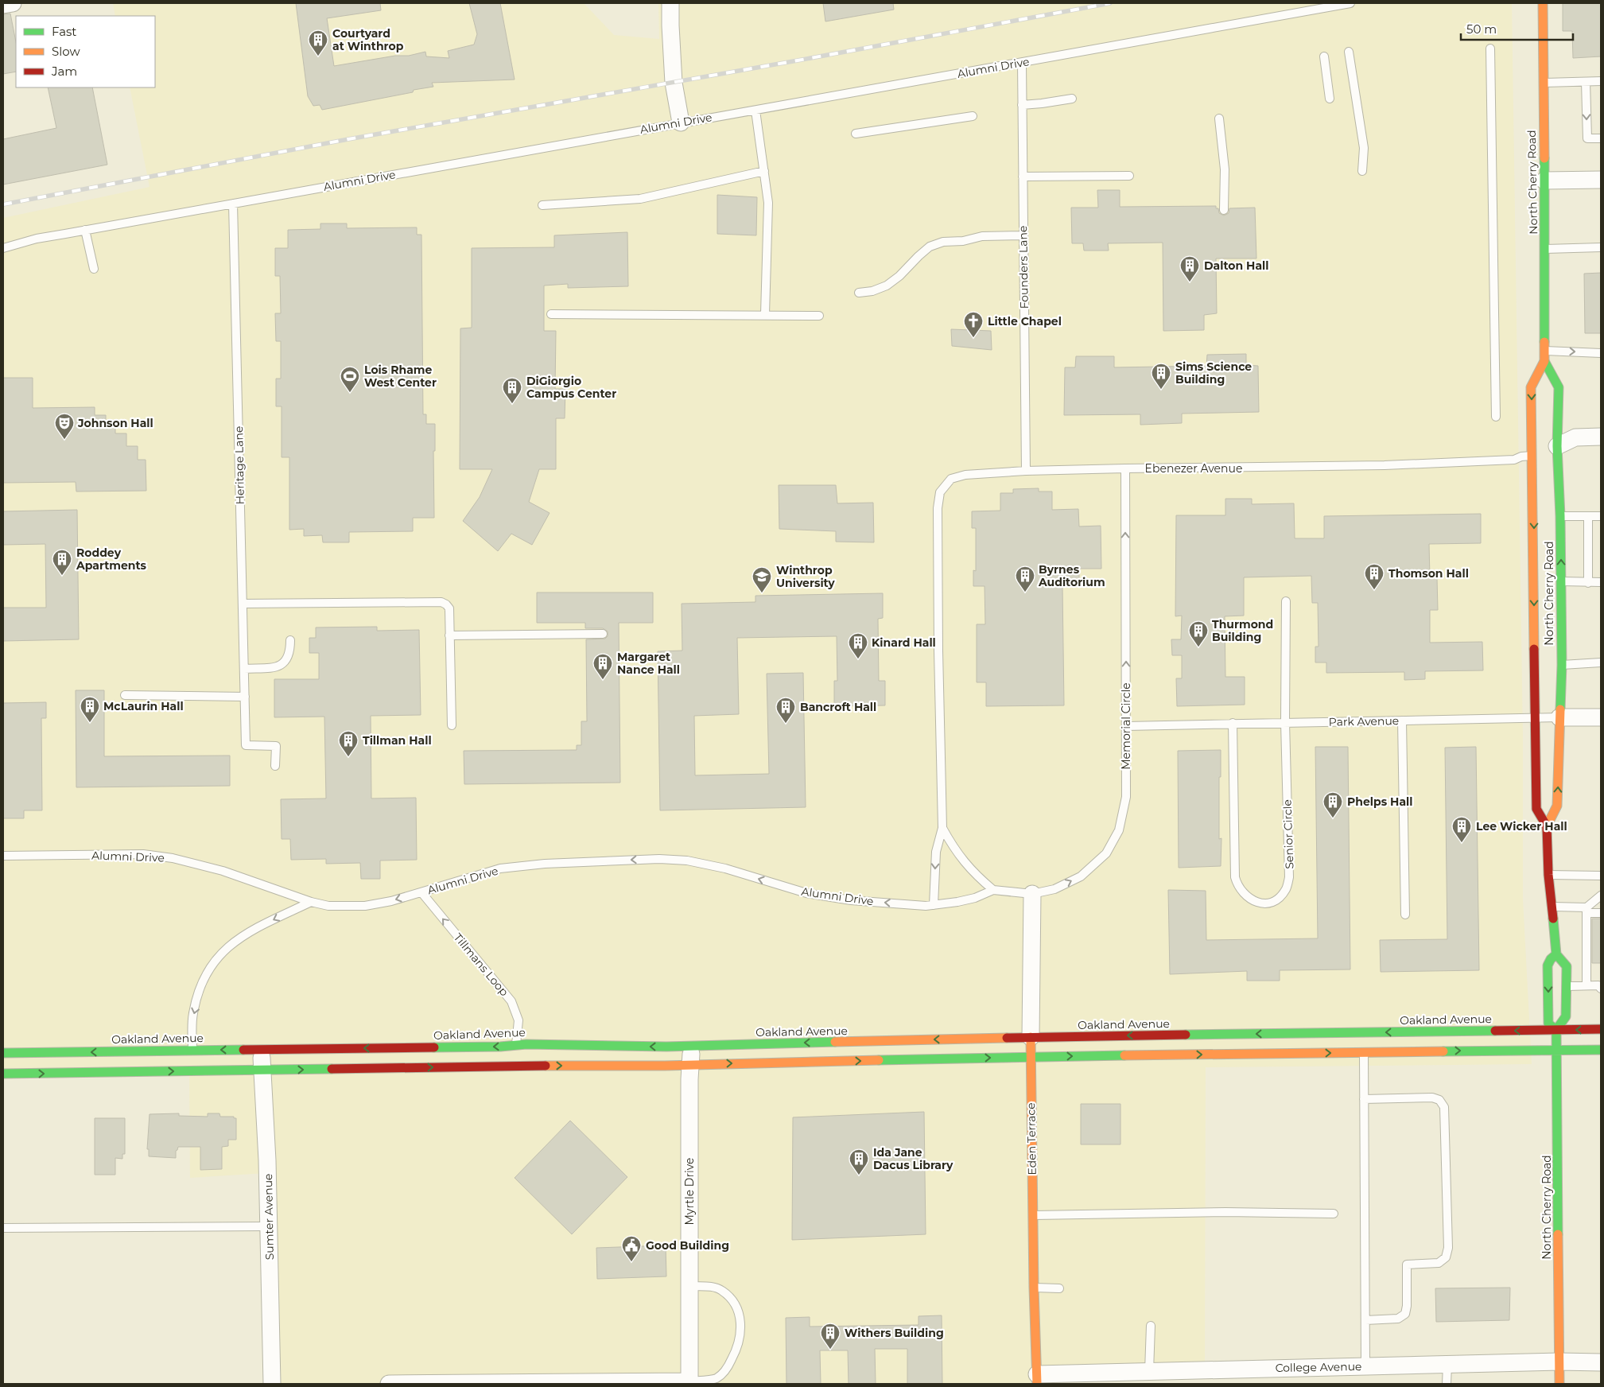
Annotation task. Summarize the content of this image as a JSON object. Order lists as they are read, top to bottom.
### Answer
{
  "streets": {
    "main road": ["North Cherry Road", "Oakland Avenue", "Eden Terrace"],
    "street": [
      "Park Avenue",
      "Myrtle Drive",
      "Sumter Avenue",
      "College Avenue"
    ],
    "lane": [
      "Alumni Drive",
      "Founders Lane",
      "Heritage Lane",
      "Ebenezer Avenue",
      "Memorial Circle",
      "Senior Circle",
      "Tillmans Loop"
    ]
  },
  "crossings": [
    ["Alumni Drive", "Founders Lane"],
    ["Alumni Drive", "Heritage Lane"],
    ["Alumni Drive", "Memorial Circle"],
    ["Alumni Drive", "Tillmans Loop"],
    ["North Cherry Road", "Ebenezer Avenue"],
    ["North Cherry Road", "Park Avenue"],
    ["North Cherry Road", "Oakland Avenue"],
    ["North Cherry Road", "College Avenue"],
    ["Founders Lane", "Ebenezer Avenue"],
    ["Ebenezer Avenue", "Memorial Circle"],
    ["Park Avenue", "Memorial Circle"],
    ["Park Avenue", "Senior Circle"],
    ["Memorial Circle", "Eden Terrace"],
    ["Tillmans Loop", "Oakland Avenue"],
    ["Oakland Avenue", "Eden Terrace"],
    ["Oakland Avenue", "Myrtle Drive"],
    ["Oakland Avenue", "Sumter Avenue"],
    ["Eden Terrace", "College Avenue"]
  ],
  "one_way": ["Memorial Circle", "Tillmans Loop"],
  "places": {
    "building": [
      "Courtyard at Winthrop",
      "Dalton Hall",
      "Sims Science Building",
      "DiGiorgio Campus Center",
      "Roddey Apartments",
      "Thomson Hall",
      "Byrnes Auditorium",
      "Thurmond Building",
      "Kinard Hall",
      "Margaret Nance Hall",
      "McLaurin Hall",
      "Bancroft Hall",
      "Tillman Hall",
      "Phelps Hall",
      "Lee Wicker Hall",
      "Ida Jane Dacus Library",
      "Withers Building"
    ],
    "church": ["Little Chapel"],
    "sports": ["Lois Rhame West Center"],
    "theatre": ["Johnson Hall"],
    "school or university": ["Winthrop University"],
    "public building": ["Good Building"]
  },
  "legend": ["Fast", "Slow", "Jam"],
  "scale_bar": "50 m"
}
